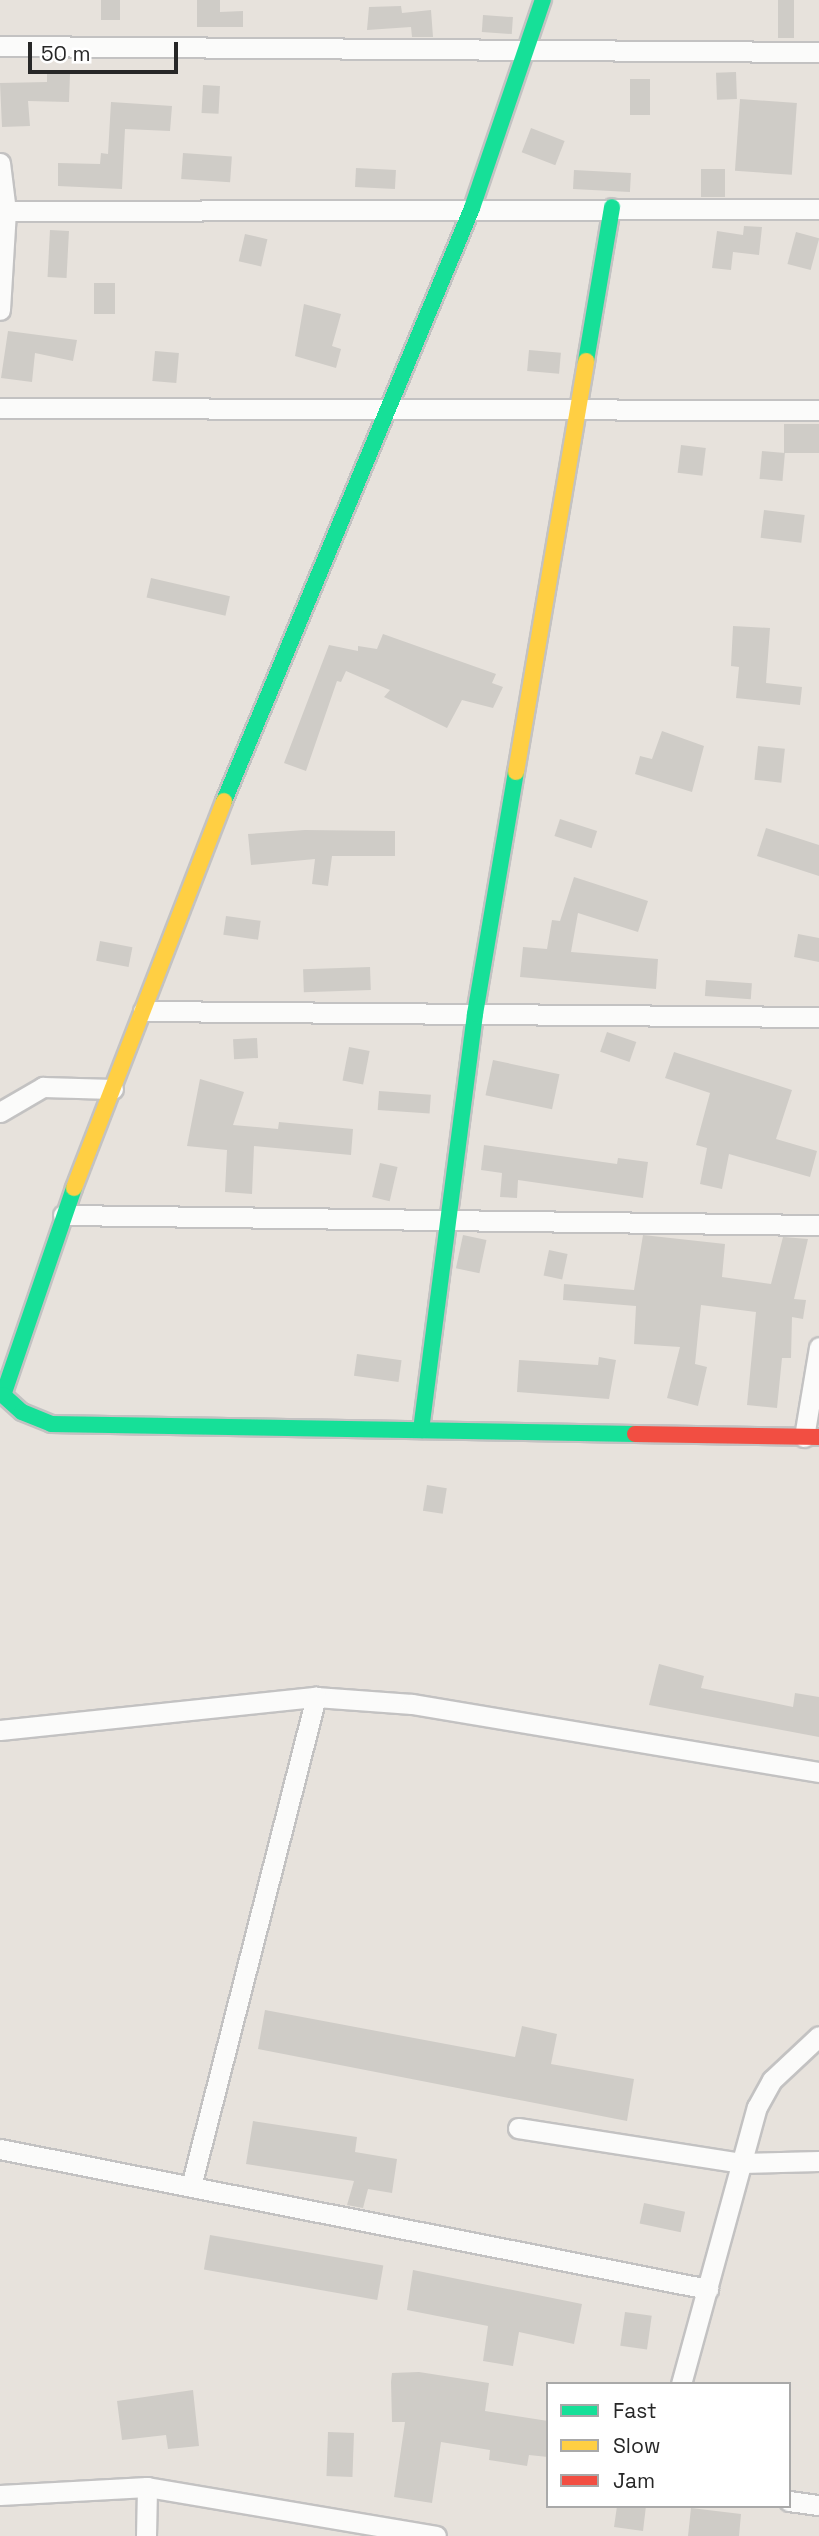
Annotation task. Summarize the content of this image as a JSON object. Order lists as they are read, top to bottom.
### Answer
{
  "legend": ["Fast", "Slow", "Jam"],
  "scale_bar": "50 m"
}
